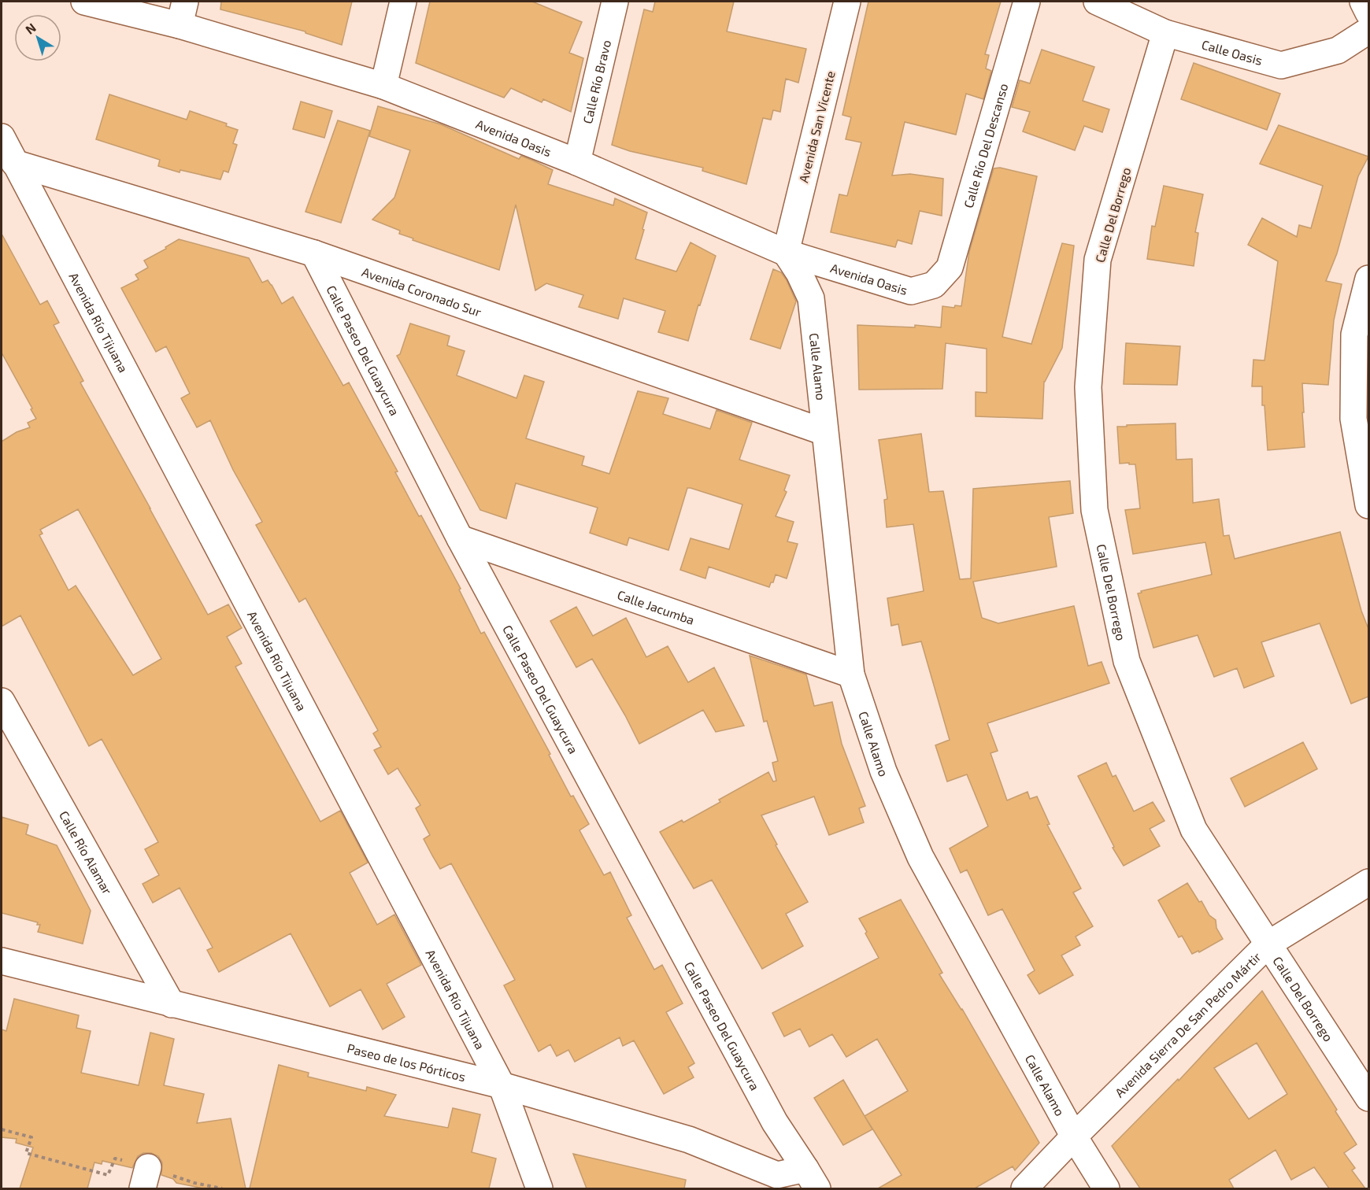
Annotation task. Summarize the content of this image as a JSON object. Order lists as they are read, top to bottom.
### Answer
{
  "streets": {
    "street": [
      "Calle Oasis",
      "Calle Río Bravo",
      "Avenida San Vicente",
      "Avenida Oasis",
      "Calle Río Del Descanso",
      "Calle Del Borrego",
      "Avenida Coronado Sur",
      "Avenida Río Tijuana",
      "Calle Paseo Del Guaycura",
      "Calle Alamo",
      "Calle Jacumba",
      "Calle Río Alamar",
      "Avenida Sierra De San Pedro Mártir",
      "Paseo de los Pórticos"
    ]
  },
  "crossings": [
    ["Calle Oasis", "Calle Del Borrego"],
    ["Calle Río Bravo", "Avenida Oasis"],
    ["Avenida San Vicente", "Avenida Oasis"],
    ["Avenida San Vicente", "Calle Alamo"],
    ["Avenida Oasis", "Calle Río Del Descanso"],
    ["Avenida Oasis", "Calle Alamo"],
    ["Calle Del Borrego", "Avenida Sierra De San Pedro Mártir"],
    ["Avenida Coronado Sur", "Avenida Río Tijuana"],
    ["Avenida Coronado Sur", "Calle Paseo Del Guaycura"],
    ["Avenida Coronado Sur", "Calle Alamo"],
    ["Avenida Río Tijuana", "Paseo de los Pórticos"],
    ["Calle Paseo Del Guaycura", "Calle Jacumba"],
    ["Calle Paseo Del Guaycura", "Paseo de los Pórticos"],
    ["Calle Alamo", "Calle Jacumba"],
    ["Calle Alamo", "Avenida Sierra De San Pedro Mártir"],
    ["Calle Río Alamar", "Paseo de los Pórticos"]
  ],
  "north": "top left"
}
